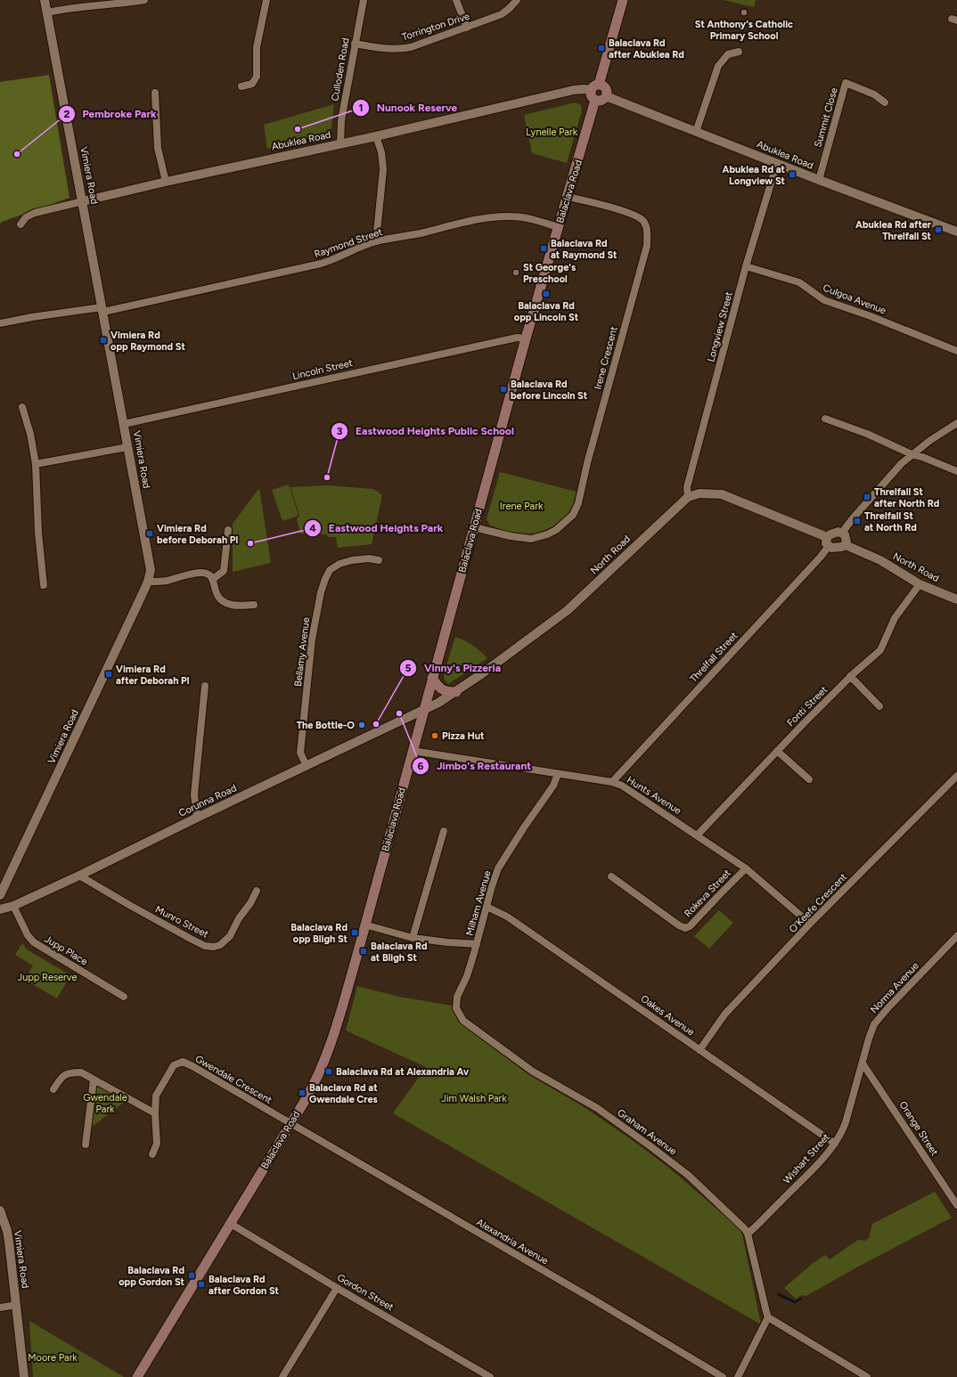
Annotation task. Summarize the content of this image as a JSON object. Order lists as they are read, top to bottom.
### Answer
{
  "streets": {
    "main road": ["Balaclava Road"],
    "street": [
      "Torrington Drive",
      "Culloden Road",
      "Summit Close",
      "Abuklea Road",
      "Vimiera Road",
      "Raymond Street",
      "Culgoa Avenue",
      "Longview Street",
      "Irene Crescent",
      "Lincoln Street",
      "North Road",
      "Bellamy Avenue",
      "Threlfall Street",
      "Fonti Street",
      "Hunts Avenue",
      "Corunna Road",
      "Rokeva Street",
      "Milham Avenue",
      "O'Keefe Crescent",
      "Munro Street",
      "Jupp Place",
      "Norma Avenue",
      "Oakes Avenue",
      "Gwendale Crescent",
      "Orange Street",
      "Graham Avenue",
      "Wishart Street",
      "Alexandria Avenue",
      "Gordon Street"
    ]
  },
  "crossings": [
    ["Torrington Drive", "Culloden Road"],
    ["Culloden Road", "Abuklea Road"],
    ["Summit Close", "Abuklea Road"],
    ["Abuklea Road", "Vimiera Road"],
    ["Abuklea Road", "Balaclava Road"],
    ["Abuklea Road", "Longview Street"],
    ["Vimiera Road", "Raymond Street"],
    ["Vimiera Road", "Lincoln Street"],
    ["Balaclava Road", "Raymond Street"],
    ["Balaclava Road", "Irene Crescent"],
    ["Balaclava Road", "Lincoln Street"],
    ["Balaclava Road", "North Road"],
    ["Balaclava Road", "Hunts Avenue"],
    ["Balaclava Road", "Corunna Road"],
    ["Balaclava Road", "Gwendale Crescent"],
    ["Balaclava Road", "Alexandria Avenue"],
    ["Balaclava Road", "Gordon Street"],
    ["Culgoa Avenue", "Longview Street"],
    ["Longview Street", "North Road"],
    ["North Road", "Threlfall Street"],
    ["North Road", "Fonti Street"],
    ["North Road", "Corunna Road"],
    ["Bellamy Avenue", "Corunna Road"],
    ["Threlfall Street", "Hunts Avenue"],
    ["Fonti Street", "Hunts Avenue"],
    ["Hunts Avenue", "Rokeva Street"],
    ["Hunts Avenue", "Milham Avenue"],
    ["Hunts Avenue", "O'Keefe Crescent"],
    ["Corunna Road", "Munro Street"],
    ["Corunna Road", "Jupp Place"],
    ["Milham Avenue", "Oakes Avenue"],
    ["Milham Avenue", "Graham Avenue"],
    ["O'Keefe Crescent", "Oakes Avenue"],
    ["Norma Avenue", "Orange Street"],
    ["Norma Avenue", "Wishart Street"],
    ["Oakes Avenue", "Wishart Street"],
    ["Gwendale Crescent", "Alexandria Avenue"],
    ["Orange Street", "Wishart Street"],
    ["Graham Avenue", "Wishart Street"]
  ],
  "parks": [
    "Lynelle Park",
    "Irene Park",
    "Jupp Reserve",
    "Gwendale Park",
    "Jim Walsh Park",
    "Moore Park"
  ],
  "places": {
    "other": [
      "St Anthony's Catholic Primary School",
      "Nunook Reserve",
      "Pembroke Park",
      "St George's Preschool",
      "Eastwood Heights Public School",
      "Eastwood Heights Park",
      "Jimbo's Restaurant",
      "Vinny's Pizzeria",
      "The Bottle-O",
      "Pizza Hut"
    ],
    "transit": [
      "Balaclava Rd after Abuklea Rd",
      "Abuklea Rd at Longview St",
      "Abuklea Rd after Threlfall St",
      "Balaclava Rd at Raymond St",
      "Balaclava Rd opp Lincoln St",
      "Vimiera Rd opp Raymond St",
      "Balaclava Rd before Lincoln St",
      "Threlfall St after North Rd",
      "Threlfall St at North Rd",
      "Vimiera Rd before Deborah Pl",
      "Vimiera Rd after Deborah Pl",
      "Balaclava Rd opp Bligh St",
      "Balaclava Rd at Bligh St",
      "Balaclava Rd at Alexandria Av",
      "Balaclava Rd at Gwendale Cres",
      "Balaclava Rd opp Gordon St",
      "Balaclava Rd after Gordon St"
    ]
  }
}
